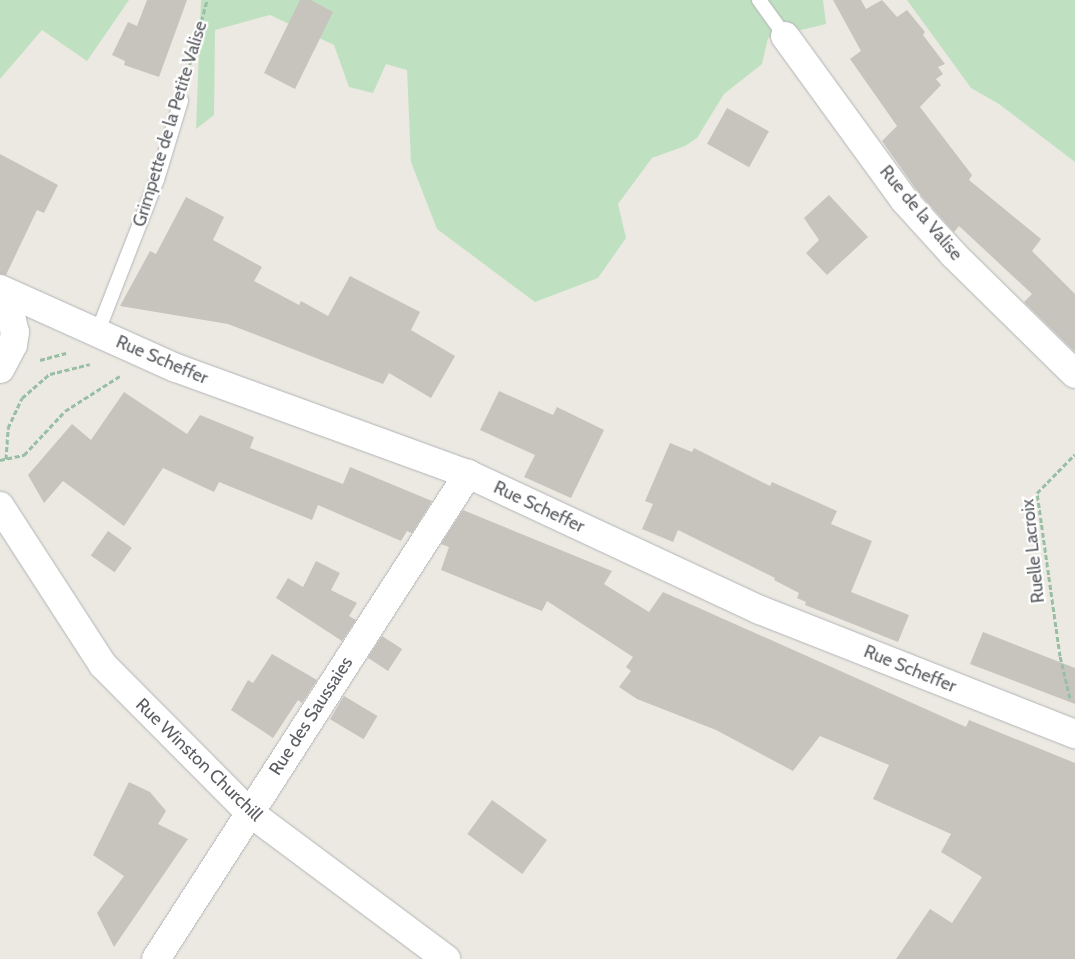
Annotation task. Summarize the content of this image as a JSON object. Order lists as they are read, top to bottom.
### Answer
{
  "streets": {
    "street": [
      "Rue de la Valise",
      "Rue Scheffer",
      "Rue des Saussaies",
      "Rue Winston Churchill"
    ],
    "lane": ["Grimpette de la Petite Valise"],
    "path": ["Ruelle Lacroix"]
  },
  "crossings": [
    ["Grimpette de la Petite Valise", "Rue Scheffer"],
    ["Rue Scheffer", "Rue des Saussaies"],
    ["Rue des Saussaies", "Rue Winston Churchill"]
  ]
}
